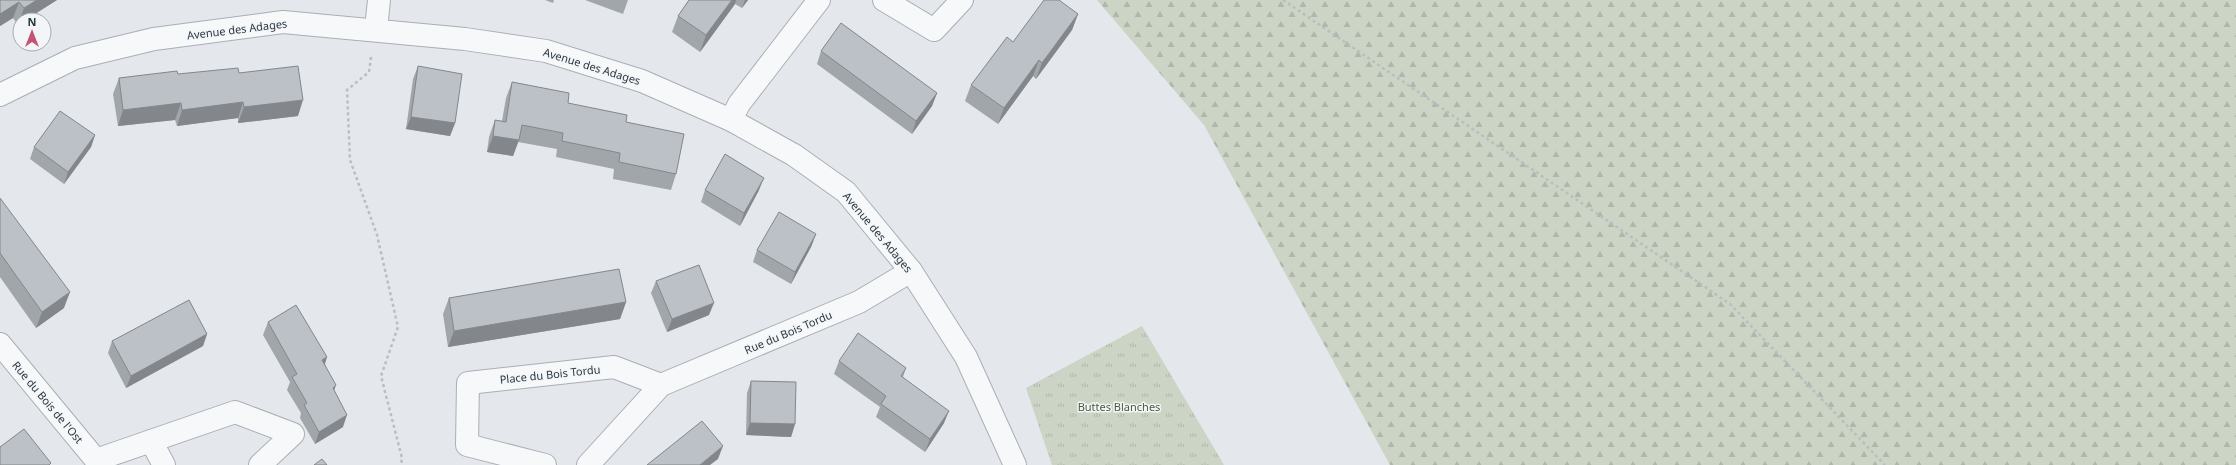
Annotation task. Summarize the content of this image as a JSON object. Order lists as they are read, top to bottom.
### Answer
{
  "streets": {
    "street": [
      "Avenue des Adages",
      "Rue du Bois Tordu",
      "Place du Bois Tordu",
      "Rue du Bois de l'Ost"
    ]
  },
  "crossings": [
    ["Avenue des Adages", "Rue du Bois Tordu"],
    ["Rue du Bois Tordu", "Place du Bois Tordu"]
  ],
  "parks": ["Buttes Blanches"],
  "north": "top"
}
